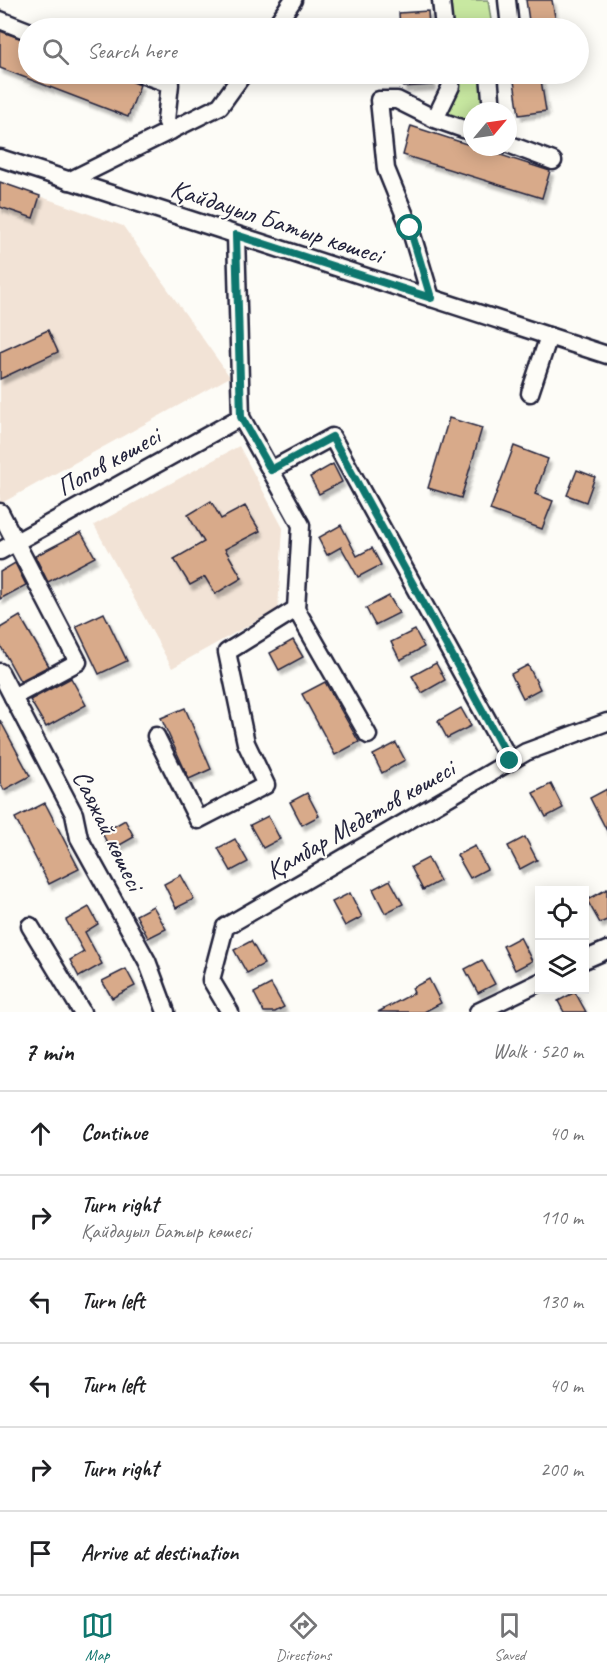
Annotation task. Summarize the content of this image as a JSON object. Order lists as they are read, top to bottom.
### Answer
{
  "streets": {
    "street": [
      "Қайдауыл Батыр көшесі",
      "Попов көшесі",
      "Қамбар Медетов көшесі",
      "Саяжай көшесі"
    ]
  },
  "north": "top right",
  "page": {
    "search": "Search here",
    "heading": ["7 min", "Walk · 520 m"],
    "list": [
      ["Continue", "40 m"],
      ["Turn right", "Қайдауыл Батыр көшесі", "110 m"],
      ["Turn left", "130 m"],
      ["Turn left", "40 m"],
      ["Turn right", "200 m"],
      "Arrive at destination"
    ],
    "nav": ["Map", "Directions", "Saved"]
  }
}
